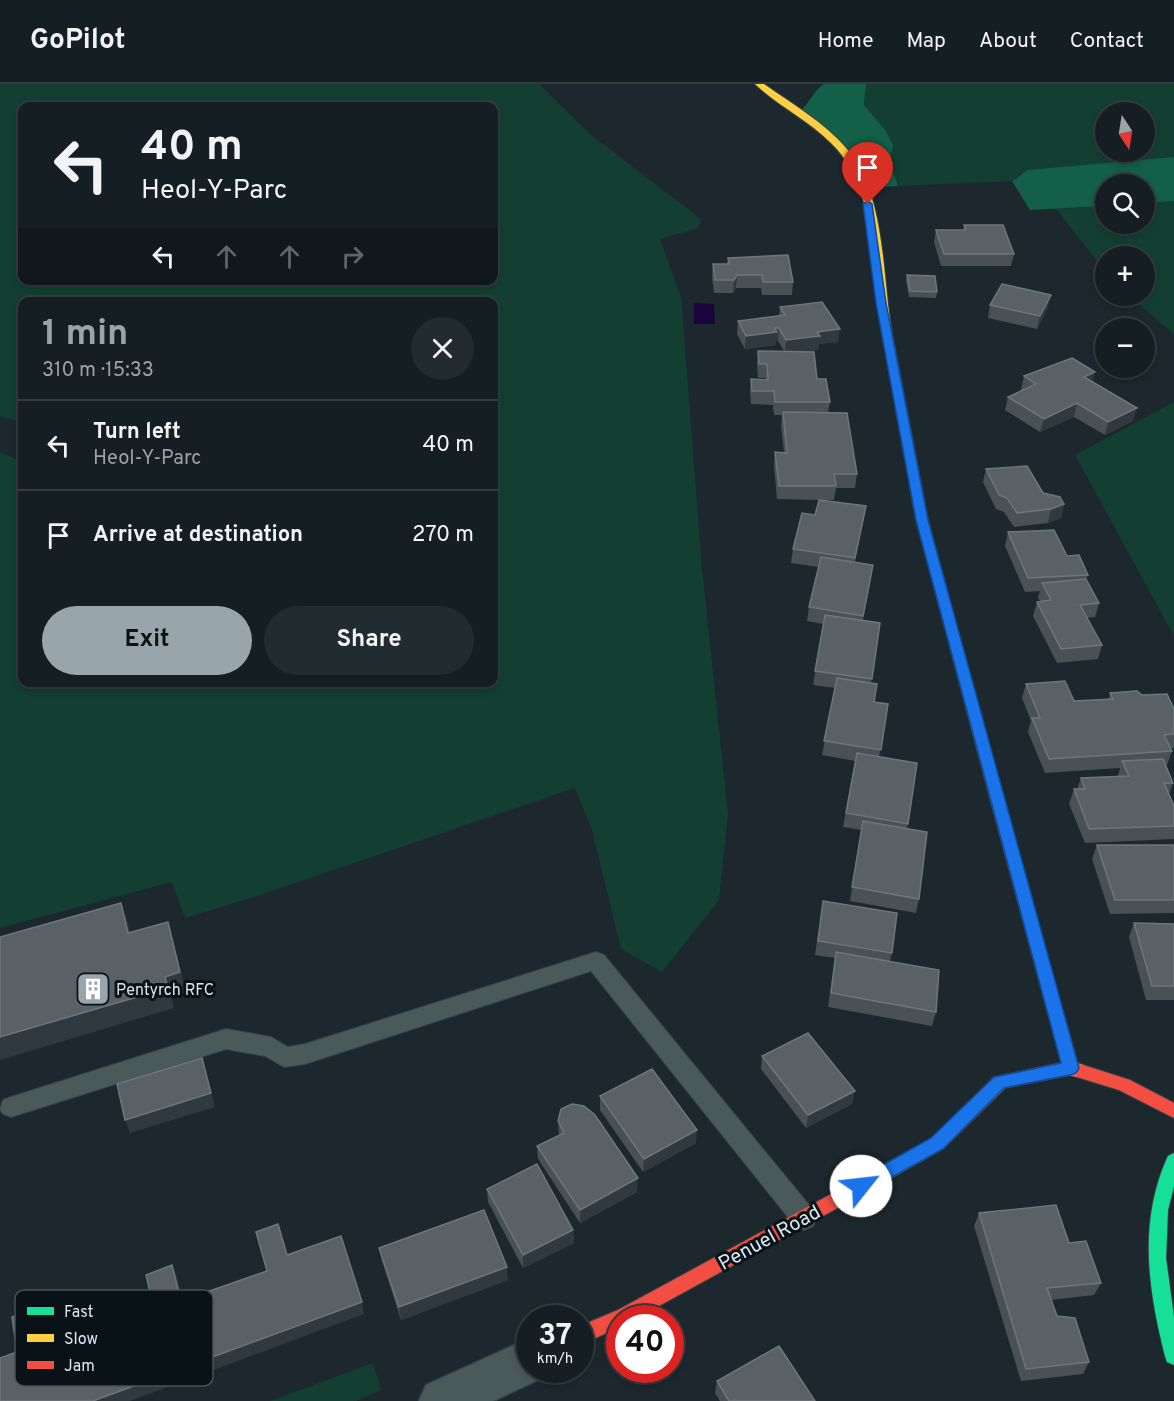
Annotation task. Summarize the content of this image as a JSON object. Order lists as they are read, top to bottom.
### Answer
{
  "streets": {
    "street": ["Penuel Road"]
  },
  "places": {
    "building": ["Pentyrch RFC"]
  },
  "legend": ["Fast", "Slow", "Jam"],
  "north": "bottom",
  "page": {
    "header": "GoPilot",
    "nav": [
      "Home",
      "Map",
      "About",
      "Contact"
    ],
    "map_buttons": ["+", "−"],
    "turn": ["40 m", "Heol-Y-Parc"],
    "heading": ["1 min", "310 m · 15:33"],
    "list": [
      {
        "name": "Turn left",
        "note": "Heol-Y-Parc",
        "value": "40 m"
      },
      {
        "name": "Arrive at destination",
        "value": "270 m"
      }
    ],
    "buttons": ["Exit", "Share"],
    "speed": "37 km/h",
    "limit": "40"
  }
}
